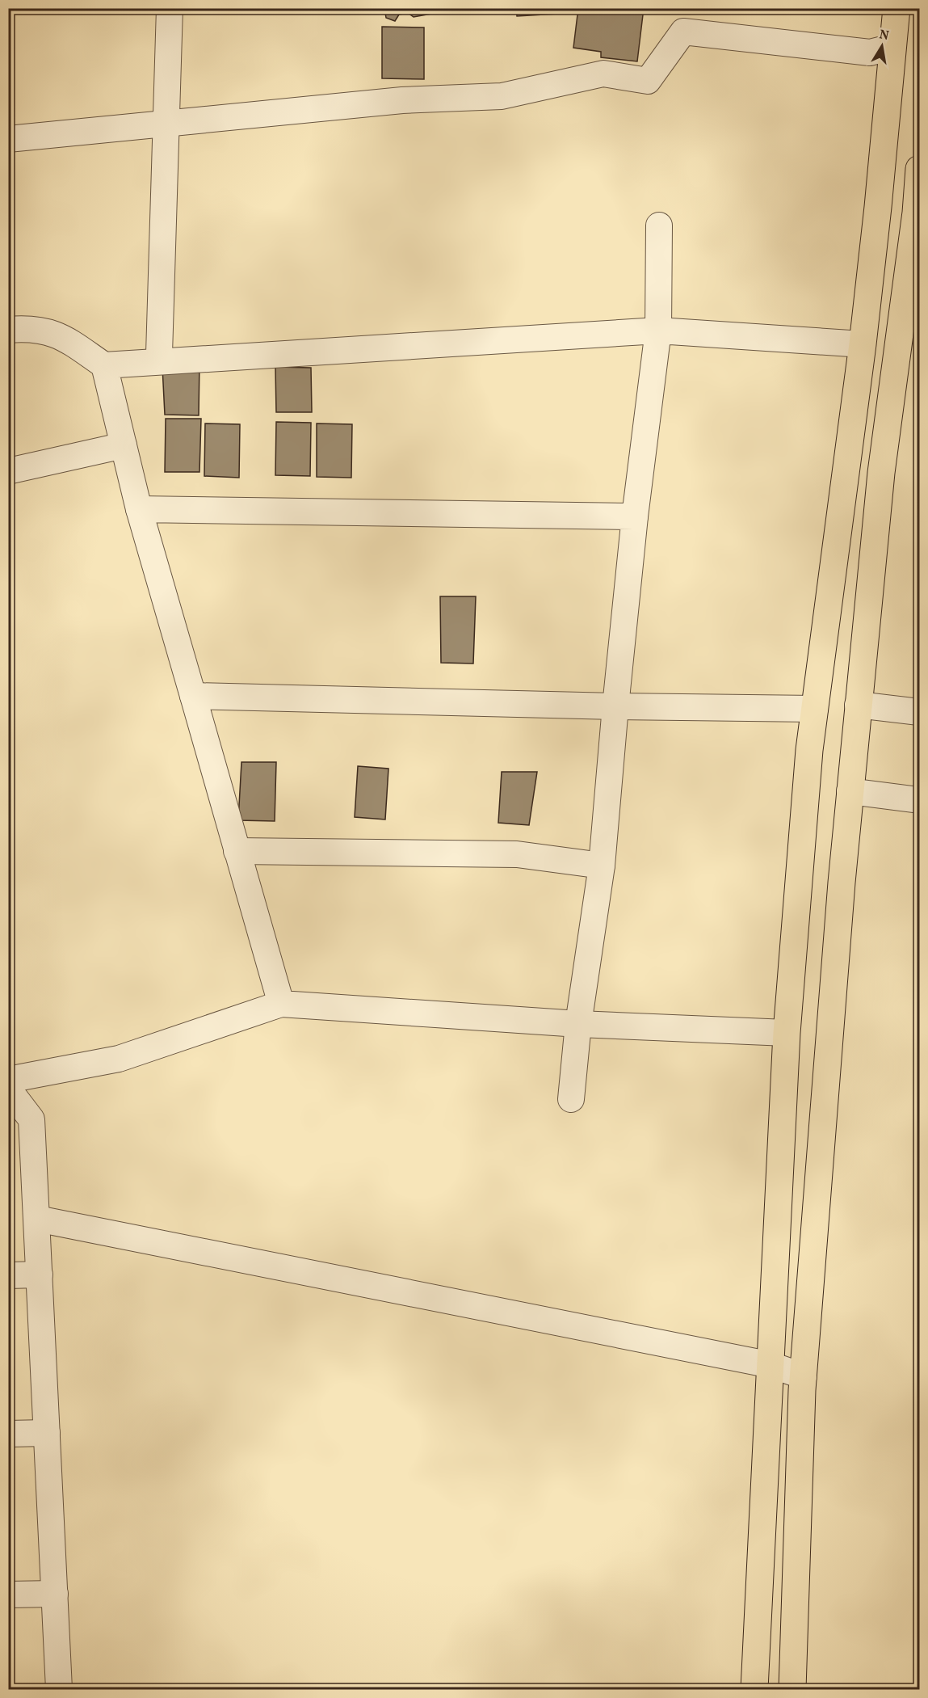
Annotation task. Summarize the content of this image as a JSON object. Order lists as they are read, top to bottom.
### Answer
{
  "north": "top"
}
